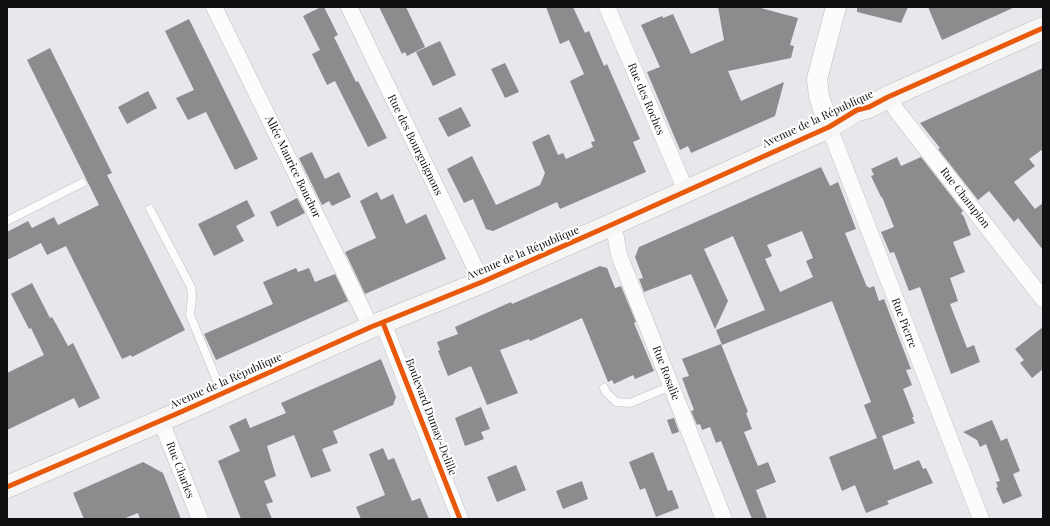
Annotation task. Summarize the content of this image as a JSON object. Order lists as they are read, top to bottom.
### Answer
{
  "streets": {
    "main road": ["Avenue de la République"],
    "street": [
      "Rue des Roches",
      "Rue des Bourguignons",
      "Allée Maurice Bouchor",
      "Rue Champion",
      "Rue Pierre",
      "Rue Rosalie",
      "Boulevard Dumay-Delille",
      "Rue Charles"
    ]
  },
  "crossings": [
    ["Rue des Roches", "Avenue de la République"],
    ["Avenue de la République", "Rue des Bourguignons"],
    ["Avenue de la République", "Allée Maurice Bouchor"],
    ["Avenue de la République", "Rue Champion"],
    ["Avenue de la République", "Rue Pierre"],
    ["Avenue de la République", "Rue Rosalie"],
    ["Avenue de la République", "Boulevard Dumay-Delille"],
    ["Avenue de la République", "Rue Charles"],
    ["Allée Maurice Bouchor", "Boulevard Dumay-Delille"]
  ]
}
